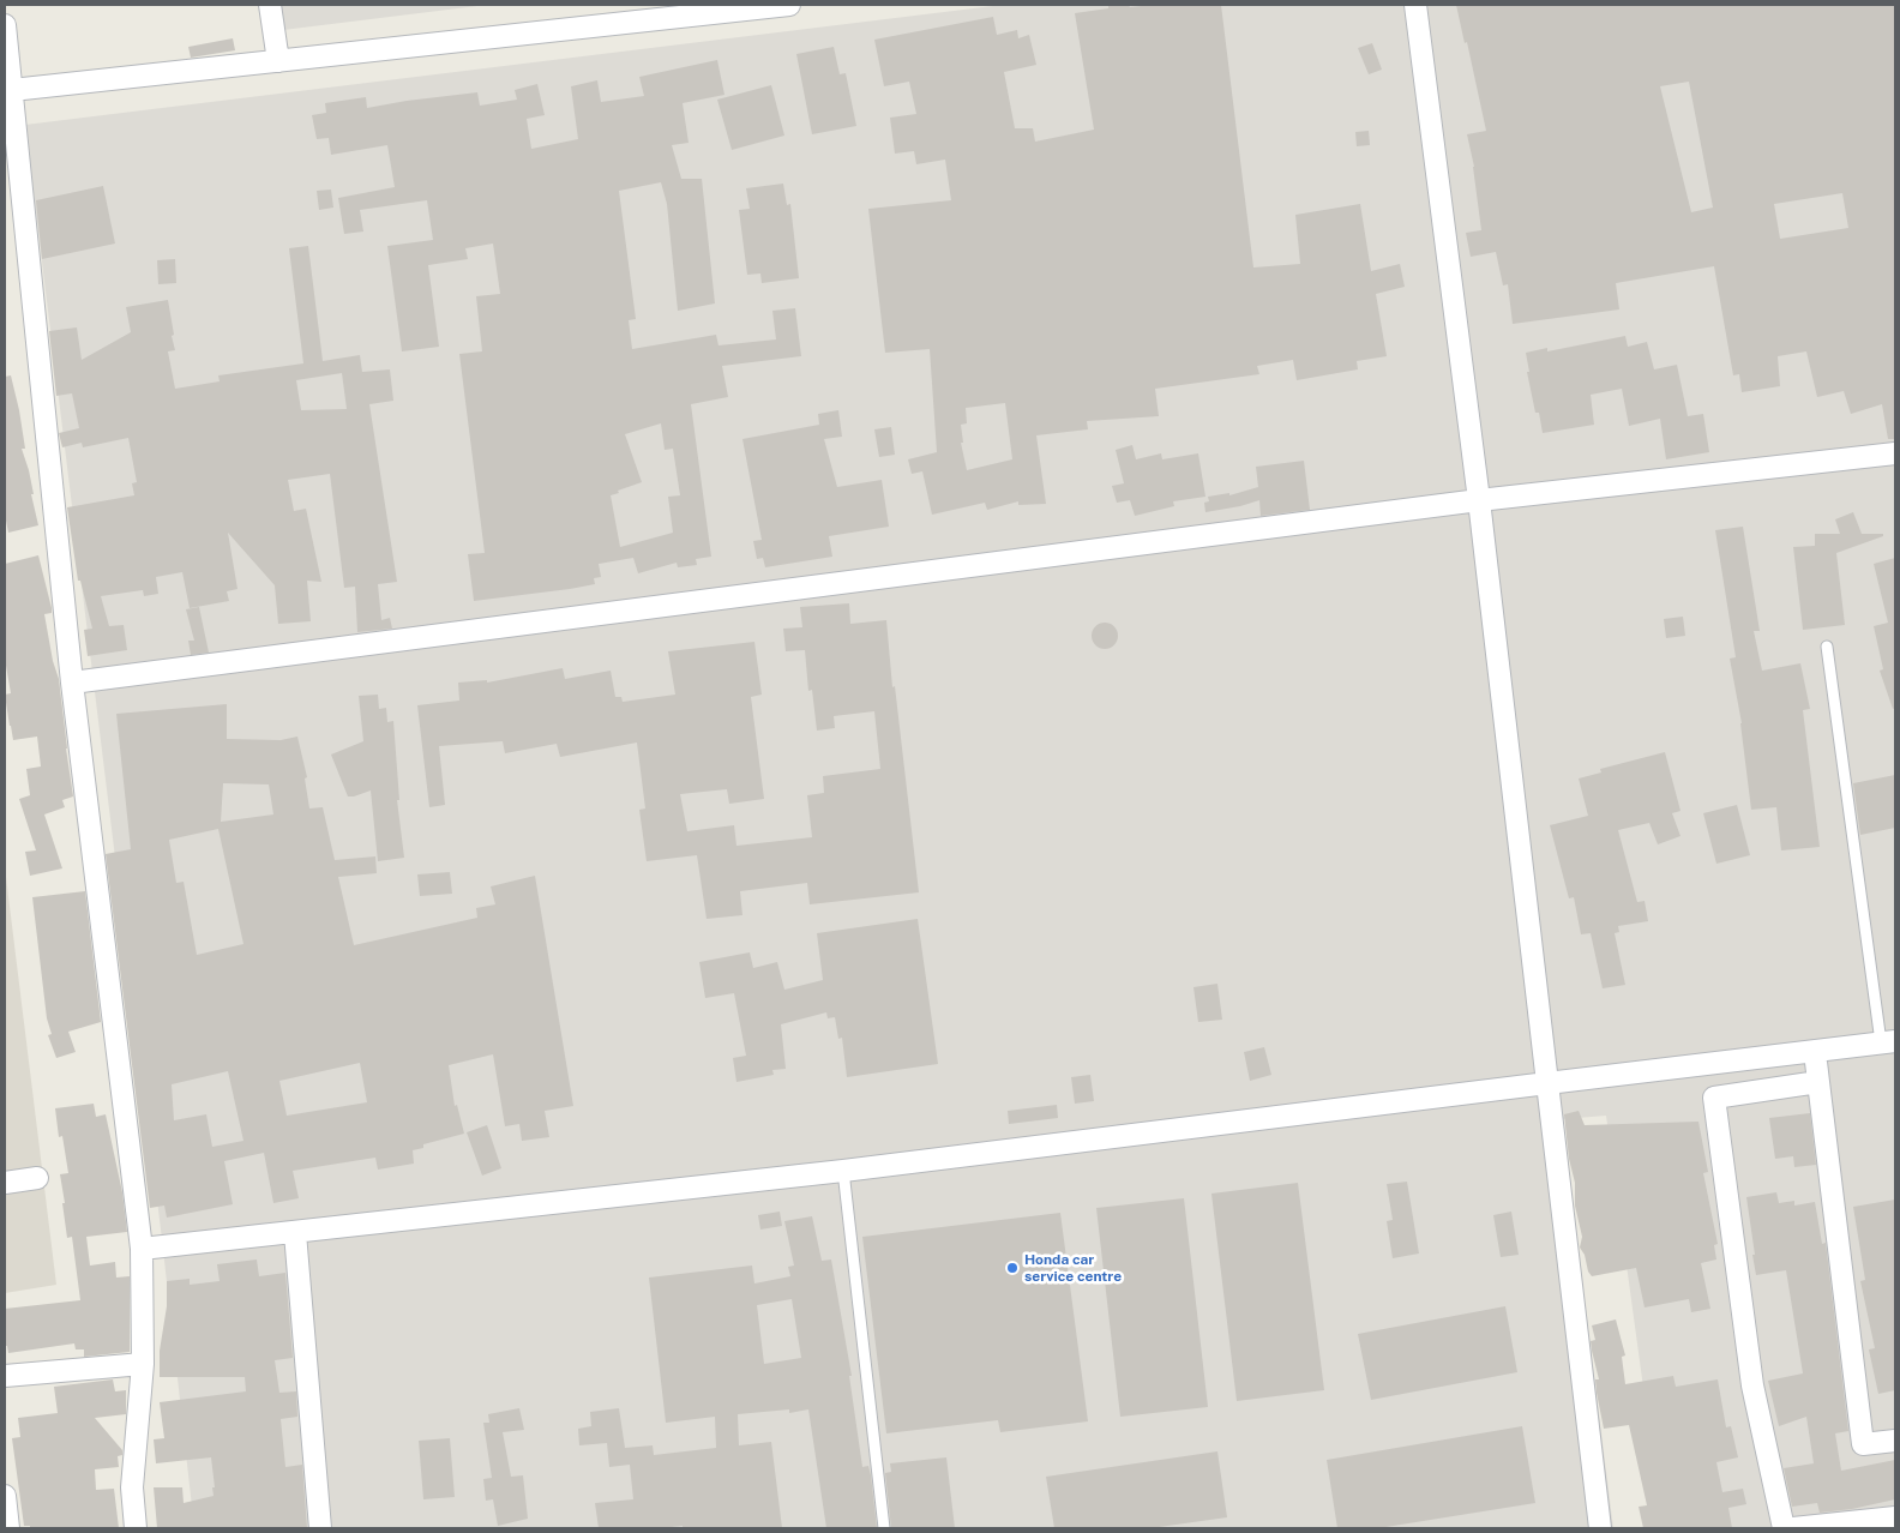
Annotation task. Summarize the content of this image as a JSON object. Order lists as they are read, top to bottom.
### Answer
{
  "places": ["Honda car service centre"]
}
